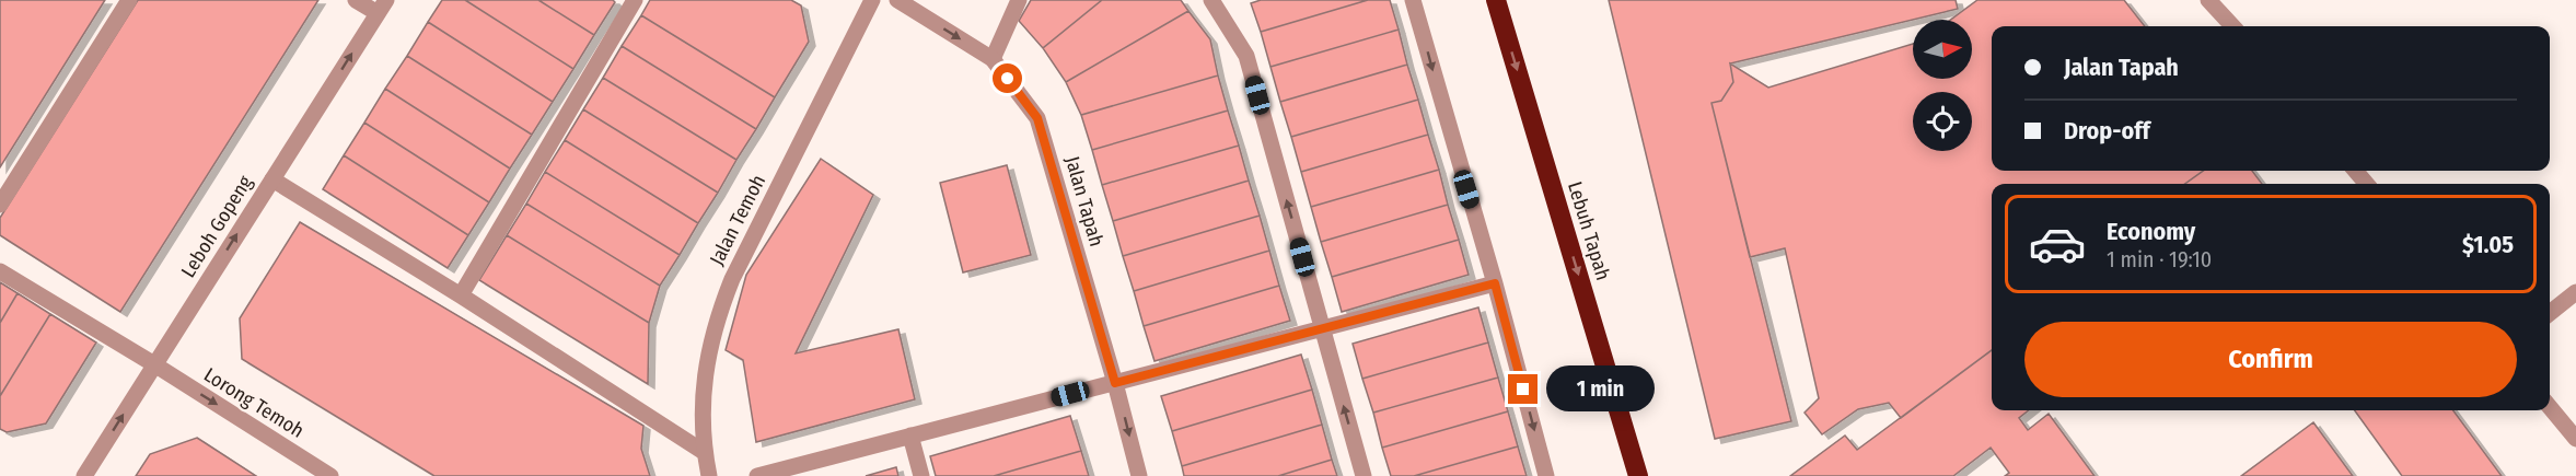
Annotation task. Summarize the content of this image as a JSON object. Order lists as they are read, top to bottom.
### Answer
{
  "streets": {
    "highway": ["Lebuh Tapah"],
    "street": [
      "Jalan Tapah",
      "Jalan Temoh",
      "Leboh Gopeng",
      "Lorong Temoh"
    ]
  },
  "crossings": [
    ["Leboh Gopeng", "Lorong Temoh"]
  ],
  "one_way": ["Leboh Gopeng", "Lebuh Tapah", "Lorong Temoh"],
  "north": "right",
  "page": {
    "banner": ["Jalan Tapah", "Drop-off"],
    "list": [
      {
        "name": "Economy",
        "note": "1 min · 19:10",
        "value": "$1.05"
      }
    ],
    "buttons": "Confirm",
    "bubble": "1 min"
  }
}
